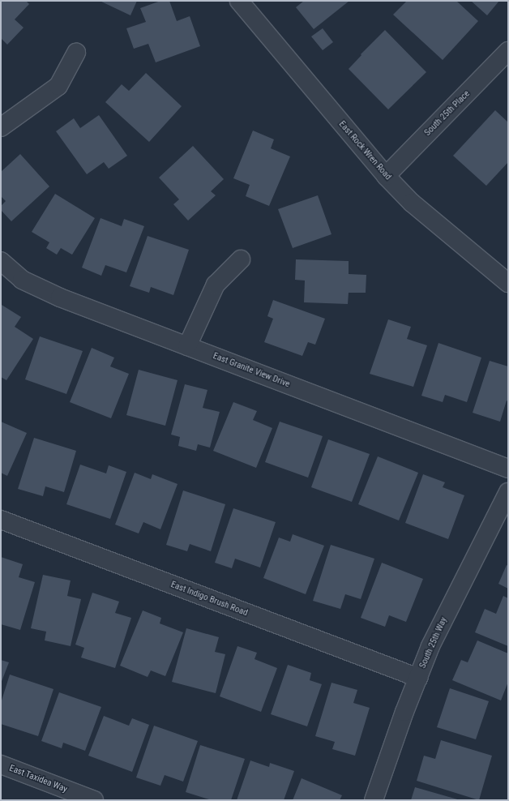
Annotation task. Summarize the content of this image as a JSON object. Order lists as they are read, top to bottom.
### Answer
{
  "streets": {
    "street": [
      "South 25th Place",
      "East Rock Wren Road",
      "East Granite View Drive",
      "East Indigo Brush Road",
      "South 25th Way",
      "East Taxidea Way"
    ]
  },
  "crossings": [
    ["South 25th Place", "East Rock Wren Road"],
    ["East Indigo Brush Road", "South 25th Way"]
  ]
}
